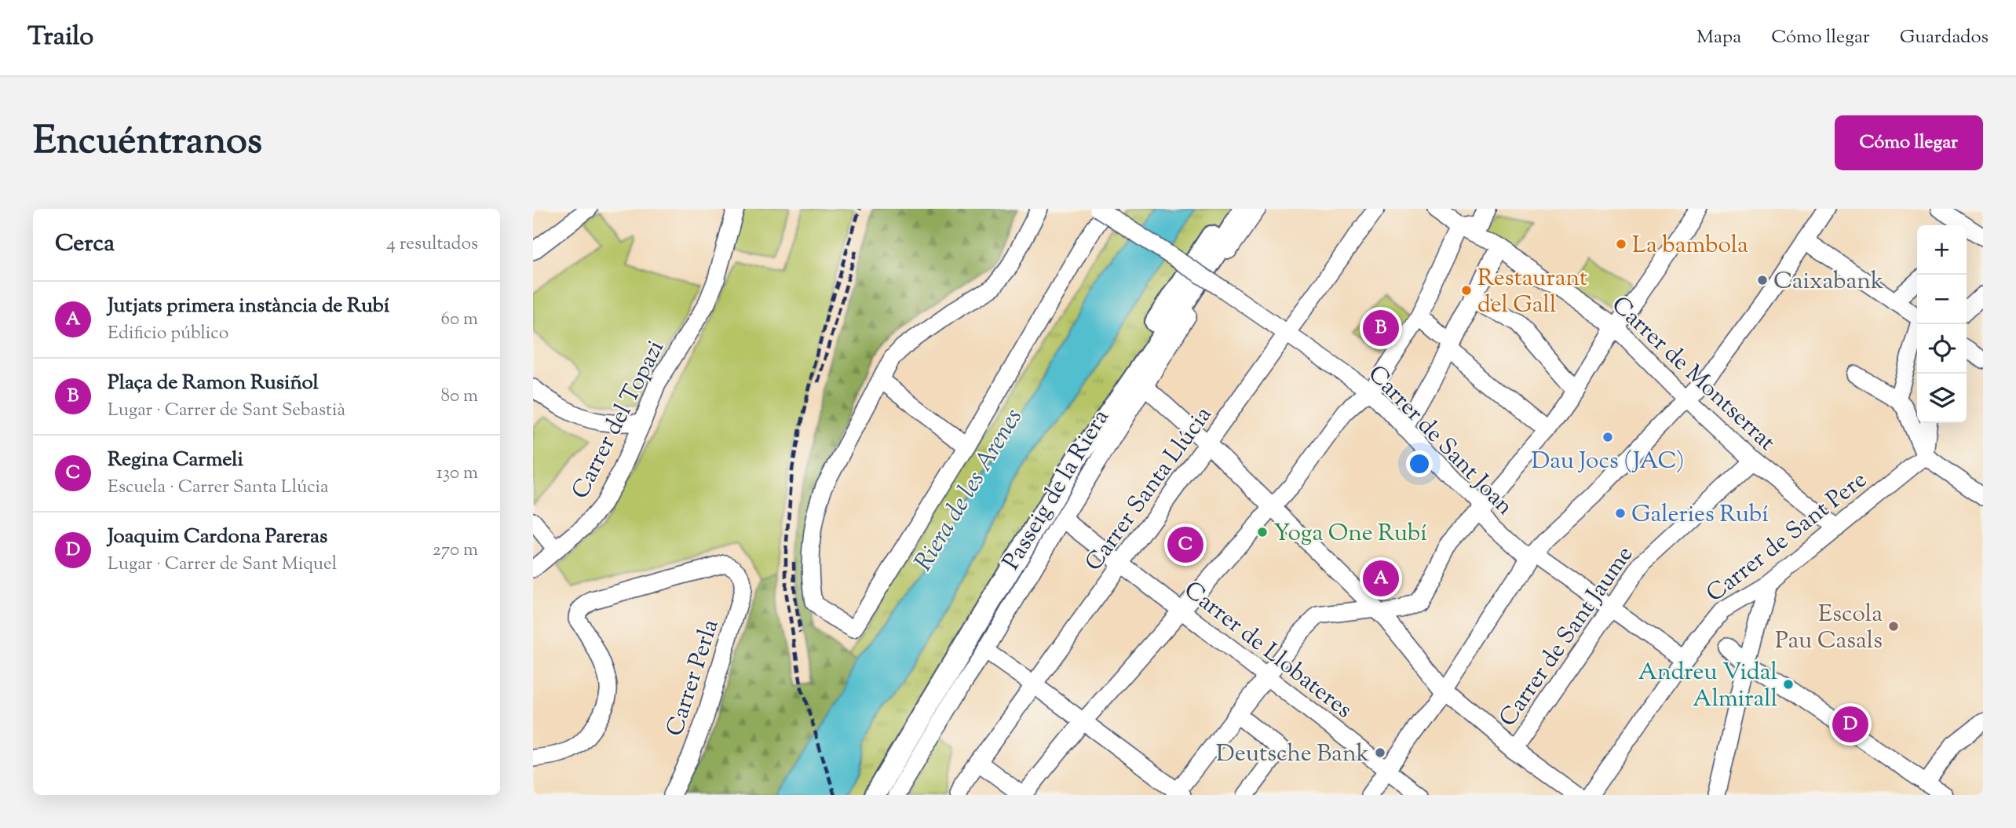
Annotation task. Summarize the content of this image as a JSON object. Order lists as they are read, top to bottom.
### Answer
{
  "streets": {
    "street": [
      "Carrer de Montserrat",
      "Carrer del Topazi",
      "Carrer de Sant Joan",
      "Carrer Santa Llúcia",
      "Passeig de la Riera",
      "Carrer de Sant Pere",
      "Carrer de Sant Jaume",
      "Carrer de Llobateres",
      "Carrer Perla"
    ]
  },
  "crossings": [
    ["Carrer de Montserrat", "Carrer de Sant Pere"],
    ["Carrer de Montserrat", "Carrer de Sant Jaume"],
    ["Carrer de Sant Joan", "Carrer Santa Llúcia"],
    ["Carrer de Sant Joan", "Carrer de Sant Pere"],
    ["Carrer de Sant Joan", "Carrer de Sant Jaume"],
    ["Carrer Santa Llúcia", "Carrer de Llobateres"],
    ["Passeig de la Riera", "Carrer de Llobateres"]
  ],
  "water": ["Riera de les Arenes"],
  "places": [
    "La bambola",
    "Caixabank",
    "Restaurant del Gall",
    "Dau Jocs (JAC)",
    "Galeries Rubí",
    "Yoga One Rubí",
    "Escola Pau Casals",
    "Andreu Vidal Almirall",
    "Deutsche Bank"
  ],
  "page": {
    "header": "Trailo",
    "nav": ["Mapa", "Cómo llegar", "Guardados"],
    "title": "Encuéntranos",
    "buttons": "Cómo llegar",
    "heading": ["Cerca", "4 resultados"],
    "map_buttons": ["+", "−"],
    "list": [
      {
        "mark": "A",
        "name": "Jutjats primera instància de Rubí",
        "note": "Edificio público",
        "value": "60 m"
      },
      {
        "mark": "B",
        "name": "Plaça de Ramon Rusiñol",
        "note": "Lugar · Carrer de Sant Sebastià",
        "value": "80 m"
      },
      {
        "mark": "C",
        "name": "Regina Carmeli",
        "note": "Escuela · Carrer Santa Llúcia",
        "value": "130 m"
      },
      {
        "mark": "D",
        "name": "Joaquim Cardona Pareras",
        "note": "Lugar · Carrer de Sant Miquel",
        "value": "270 m"
      }
    ],
    "pins": [
      "B",
      "C",
      "A",
      "D"
    ]
  }
}
